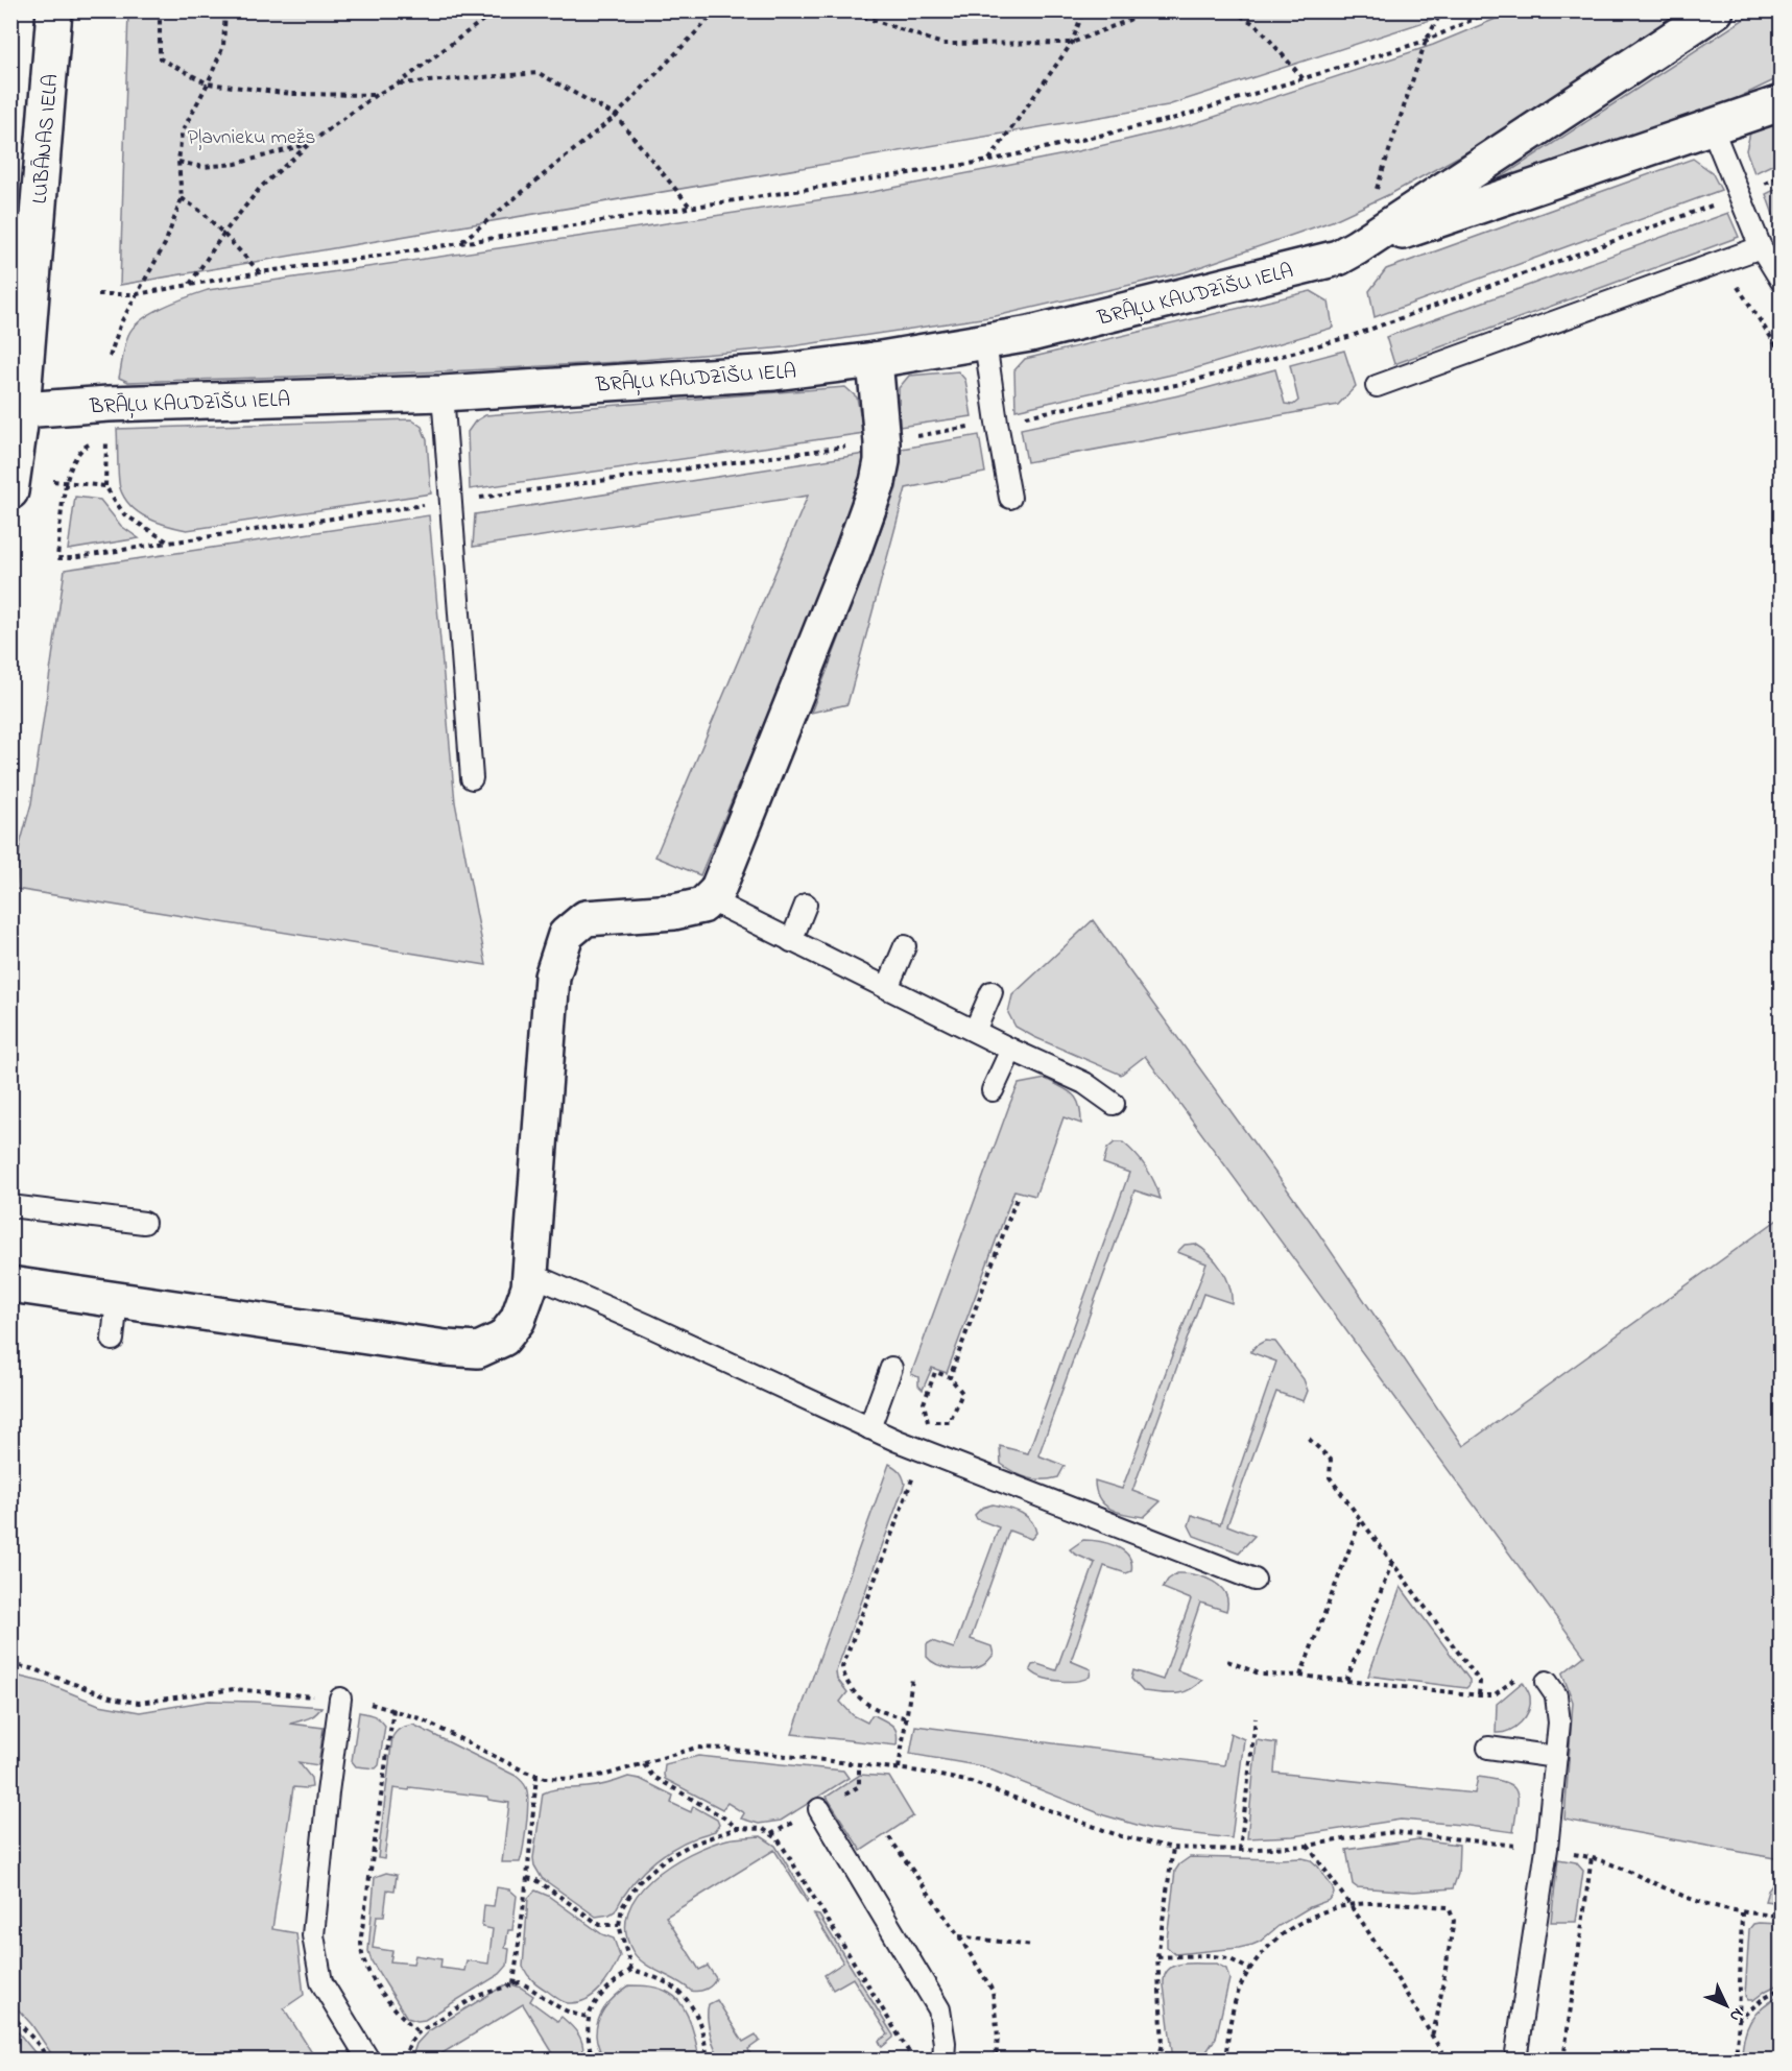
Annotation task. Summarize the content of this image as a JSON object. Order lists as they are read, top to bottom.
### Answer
{
  "streets": {
    "street": ["LUBĀNAS IELA", "BRĀĻU KAUDZĪŠU IELA"]
  },
  "crossings": [
    ["LUBĀNAS IELA", "BRĀĻU KAUDZĪŠU IELA"]
  ],
  "parks": ["Pļavnieku mežs"],
  "north": "bottom right"
}
